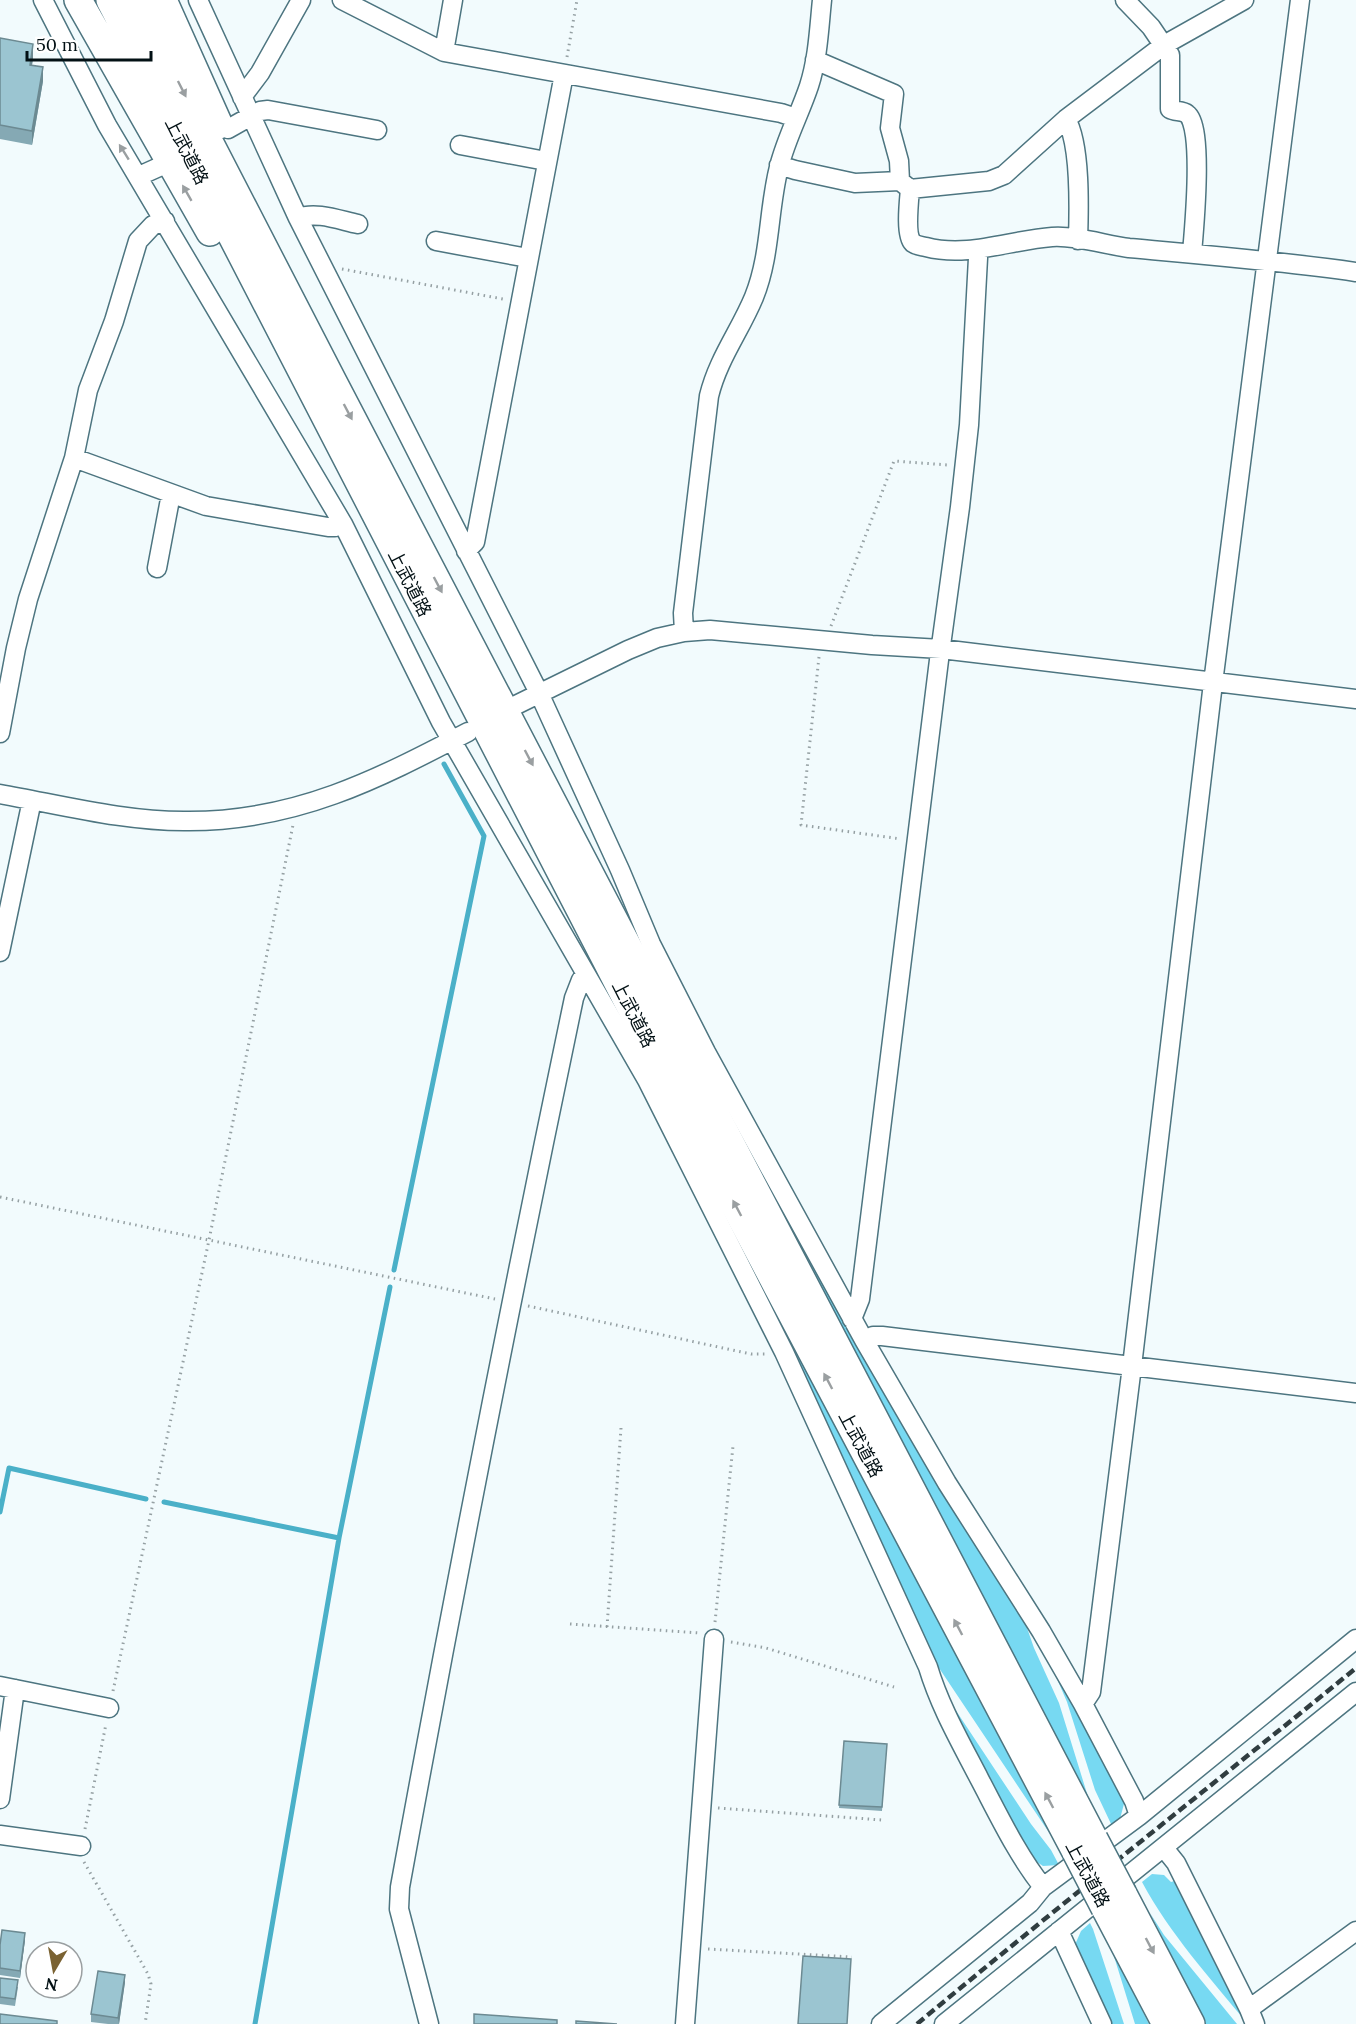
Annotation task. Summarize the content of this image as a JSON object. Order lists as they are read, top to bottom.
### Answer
{
  "streets": {
    "highway": ["上武道路"]
  },
  "scale_bar": "50 m",
  "north": "bottom"
}
